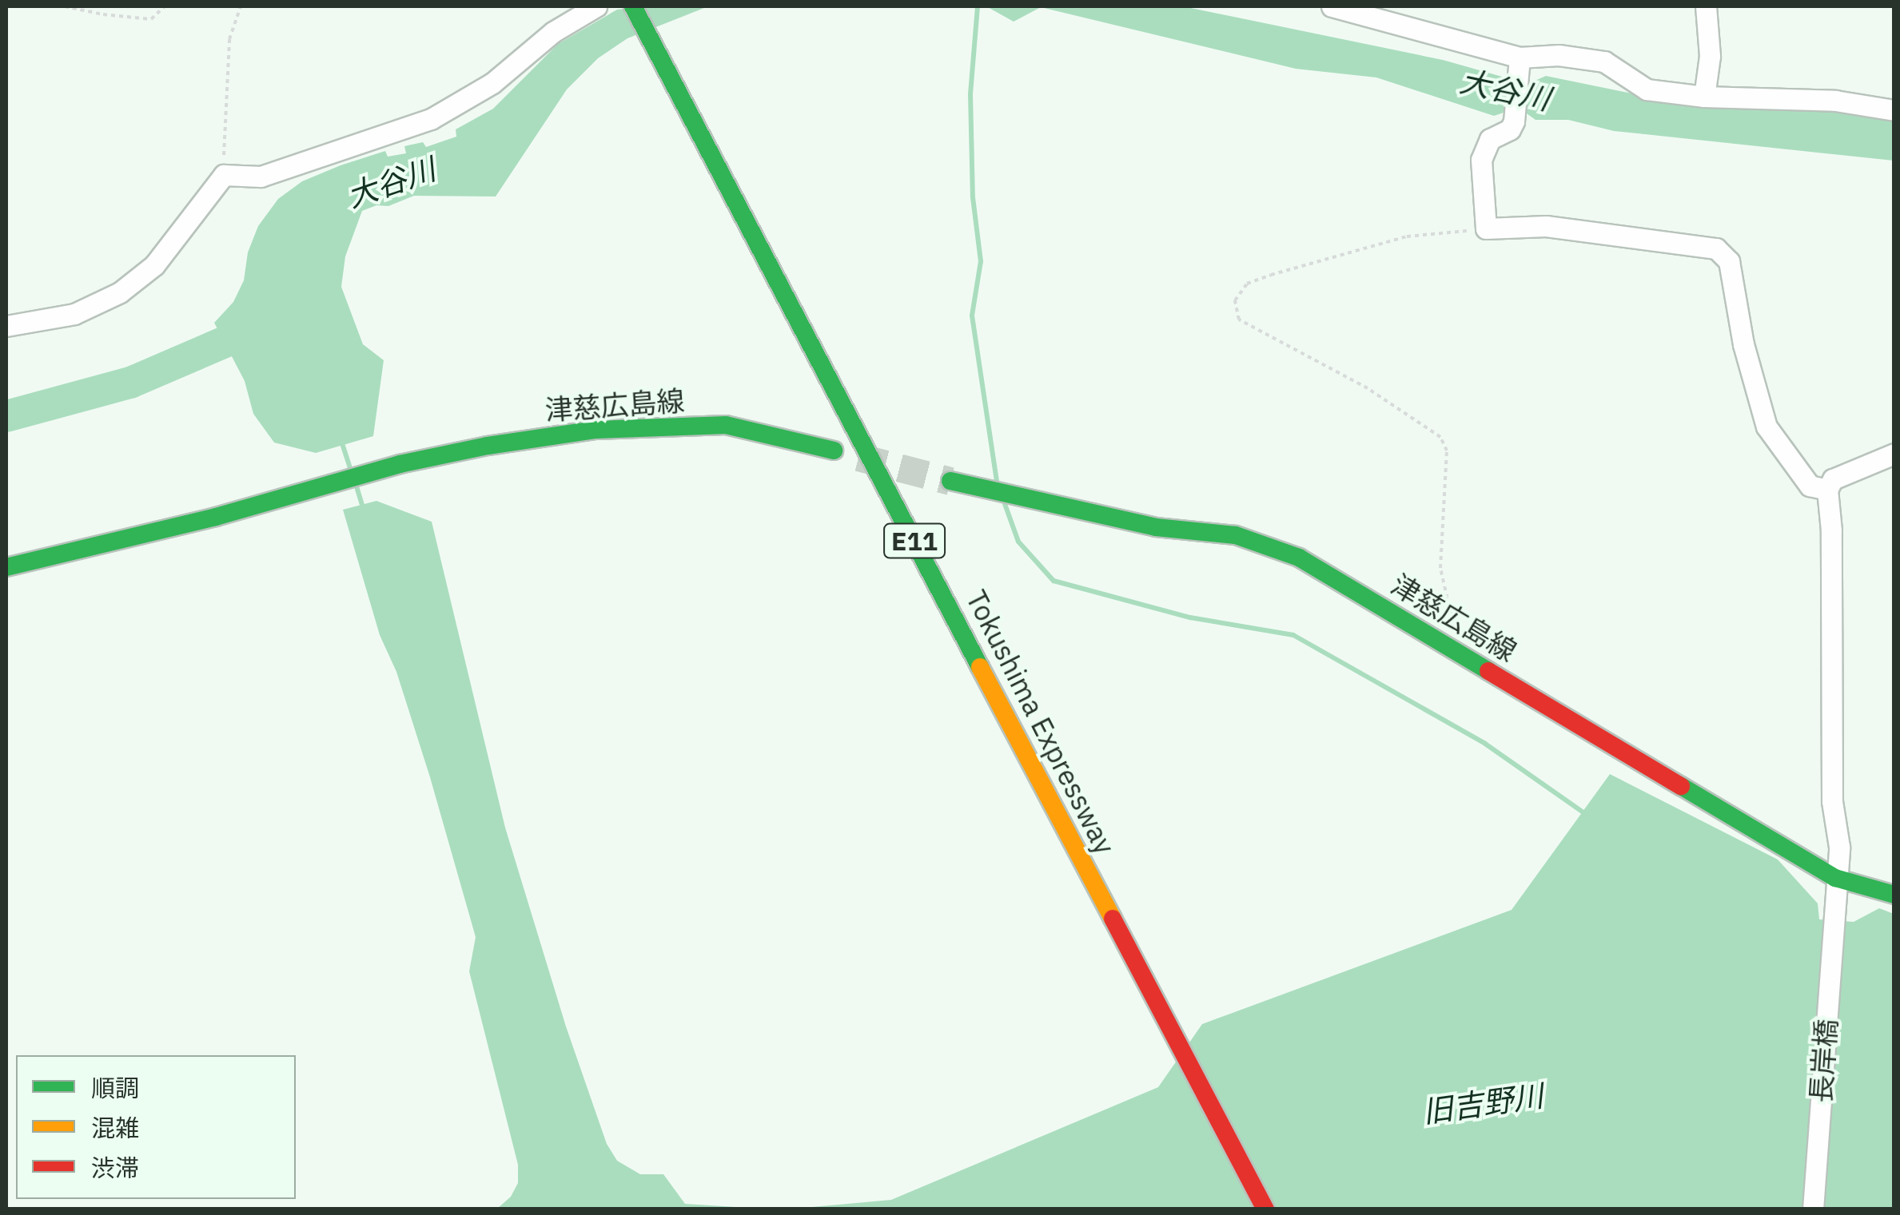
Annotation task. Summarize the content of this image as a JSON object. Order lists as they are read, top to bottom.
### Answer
{
  "streets": {
    "main road": ["津慈広島線", "E11", "Tokushima Expressway"],
    "street": ["長岸橋"]
  },
  "crossings": [
    ["津慈広島線", "長岸橋"]
  ],
  "water": ["大谷川", "旧吉野川"],
  "legend": ["順調", "混雑", "渋滞"]
}
